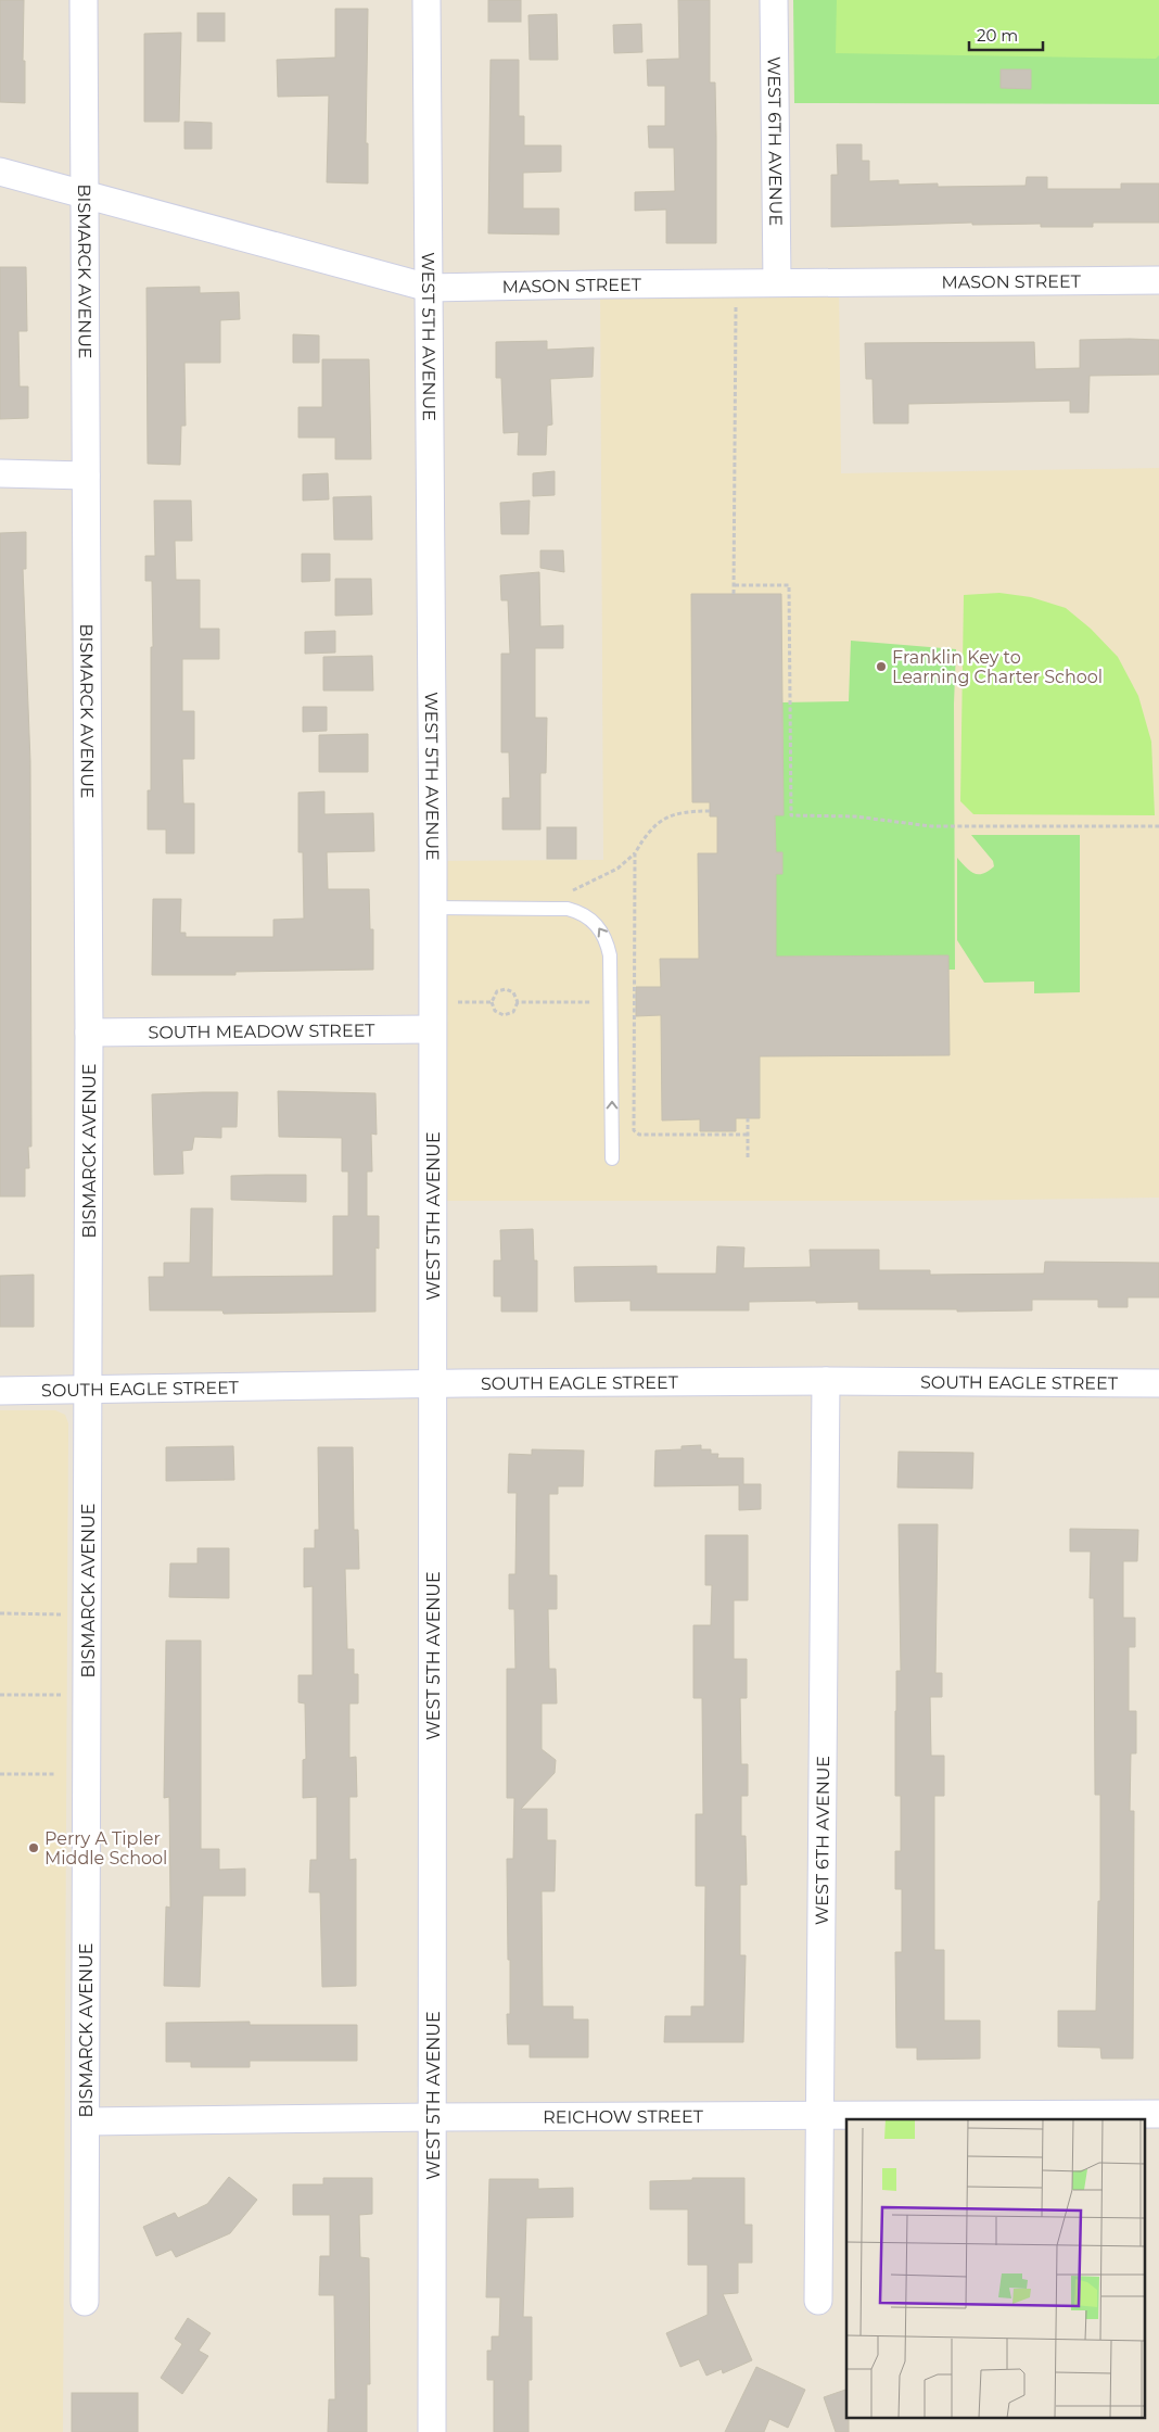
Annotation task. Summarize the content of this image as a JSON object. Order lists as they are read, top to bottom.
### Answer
{
  "streets": {
    "street": [
      "WEST 6TH AVENUE",
      "BISMARCK AVENUE",
      "MASON STREET",
      "WEST 5TH AVENUE",
      "SOUTH MEADOW STREET",
      "SOUTH EAGLE STREET",
      "REICHOW STREET"
    ]
  },
  "crossings": [
    ["WEST 6TH AVENUE", "MASON STREET"],
    ["WEST 6TH AVENUE", "SOUTH EAGLE STREET"],
    ["WEST 6TH AVENUE", "REICHOW STREET"],
    ["BISMARCK AVENUE", "MASON STREET"],
    ["BISMARCK AVENUE", "SOUTH MEADOW STREET"],
    ["BISMARCK AVENUE", "SOUTH EAGLE STREET"],
    ["BISMARCK AVENUE", "REICHOW STREET"],
    ["MASON STREET", "WEST 5TH AVENUE"],
    ["WEST 5TH AVENUE", "SOUTH MEADOW STREET"],
    ["WEST 5TH AVENUE", "SOUTH EAGLE STREET"],
    ["WEST 5TH AVENUE", "REICHOW STREET"]
  ],
  "places": ["Franklin Key to Learning Charter School", "Perry A Tipler Middle School"],
  "scale_bar": "20 m"
}
